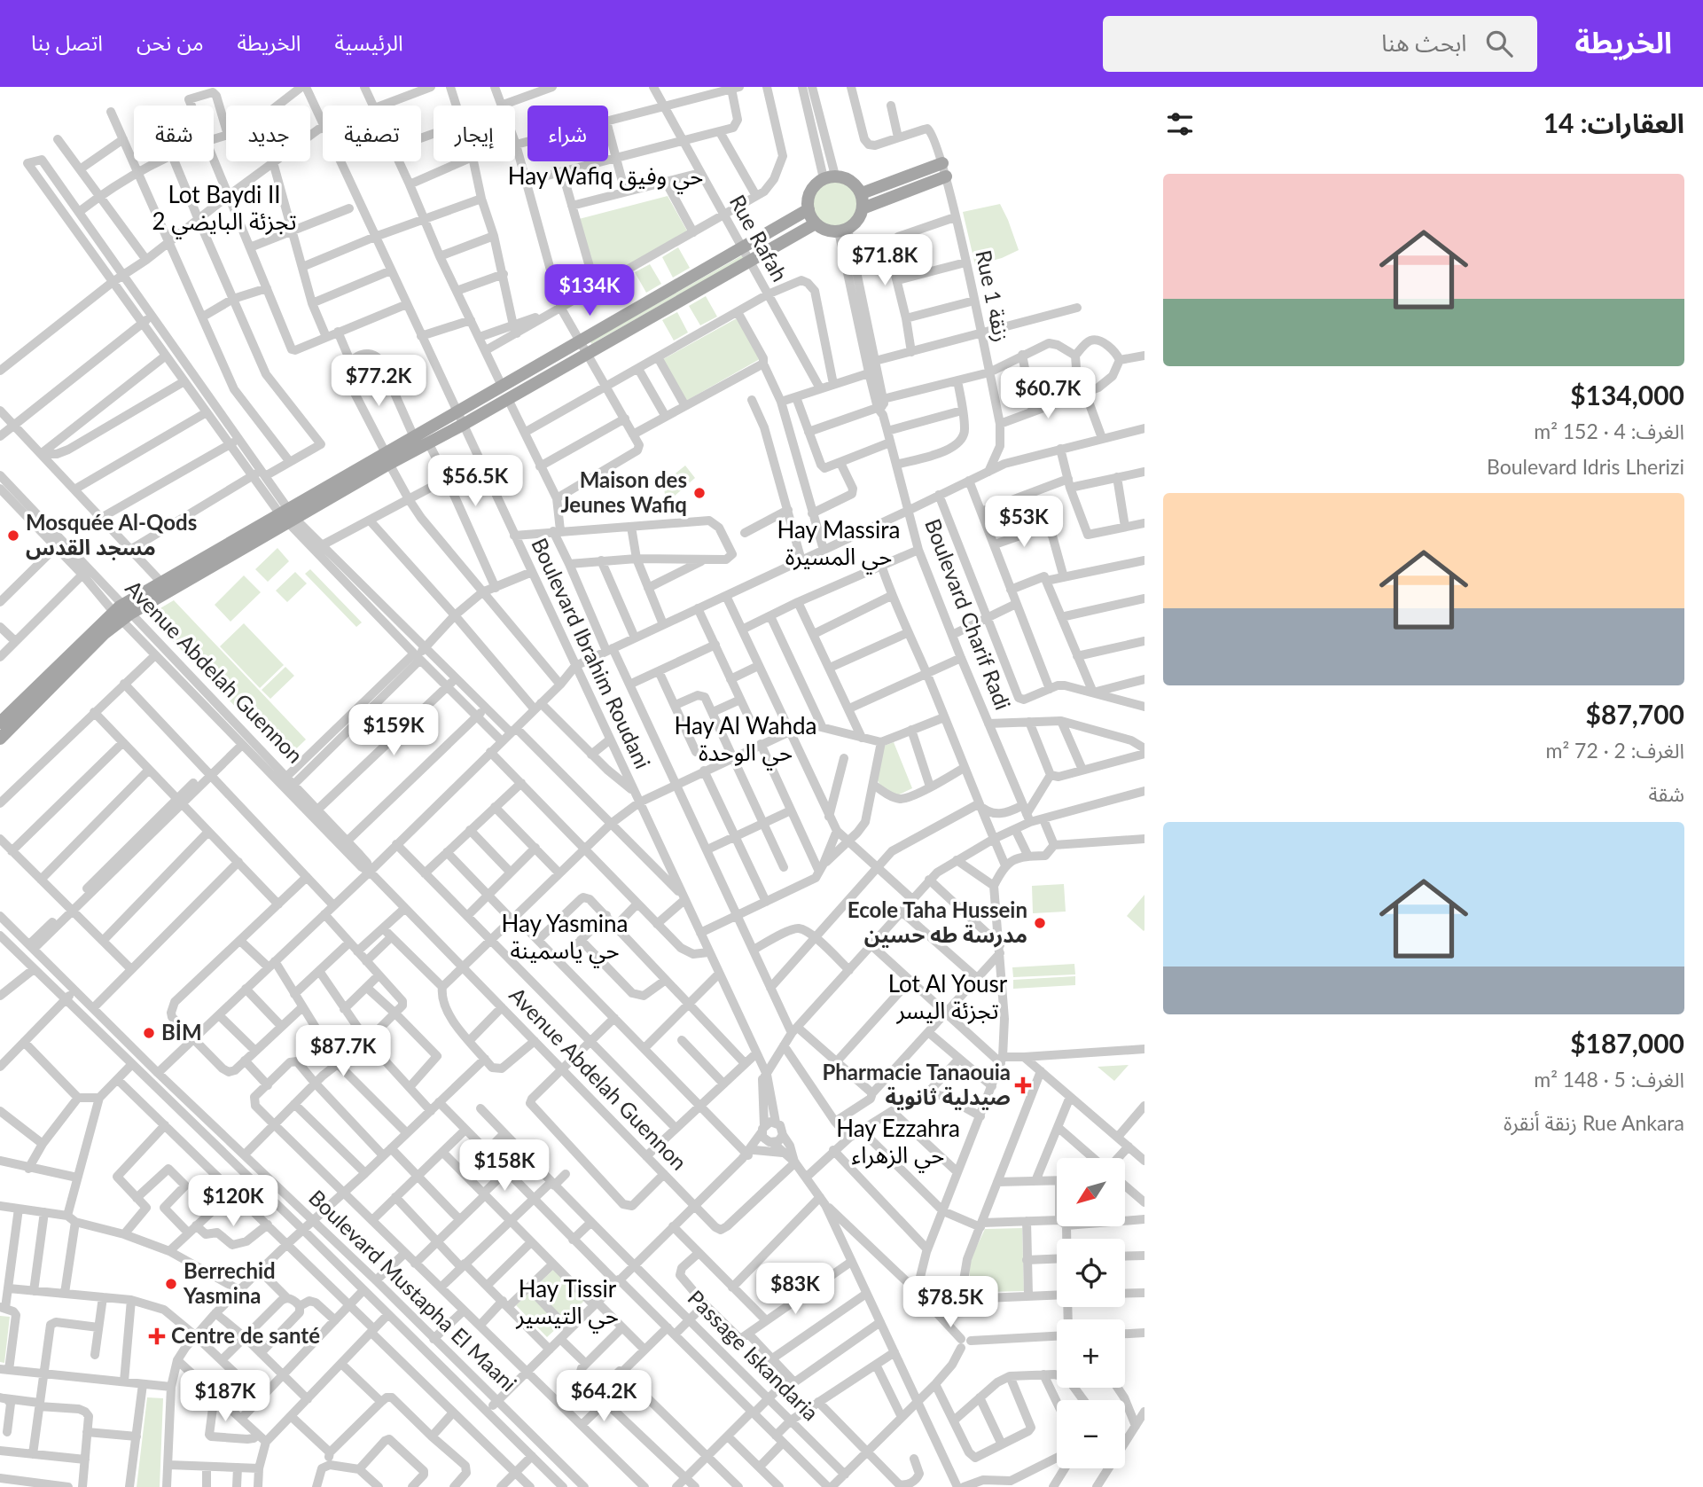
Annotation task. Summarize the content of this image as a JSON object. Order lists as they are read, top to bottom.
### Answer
{
  "streets": {
    "street": [
      "Rue Rafah",
      "Rue 1 زنقة",
      "Boulevard Charif Radi",
      "Boulevard Ibrahim Roudani",
      "Avenue Abdelah Guennon",
      "Boulevard Mustapha El Maani",
      "Passage Iskandaria"
    ]
  },
  "districts": [
    "Hay Wafiq حي وفيق",
    "Lot Baydi II تجزئة البايضي 2",
    "Hay Massira حي المسيرة",
    "Hay Al Wahda حي الوحدة",
    "Hay Yasmina حي ياسمينة",
    "Lot Al Yousr تجزئة اليسر",
    "Hay Ezzahra حي الزهراء",
    "Hay Tissir حي التيسير"
  ],
  "places": {
    "other": [
      "Maison des Jeunes Wafiq",
      "Mosquée Al-Qods مسجد القدس",
      "Ecole Taha Hussein مدرسة طه حسين",
      "BİM",
      "Berrechid Yasmina"
    ],
    "health": ["Pharmacie Tanaouia صيدلية ثانوية", "Centre de santé"]
  },
  "north": "bottom left",
  "page": {
    "header": "الخريطة",
    "search": "ابحث هنا",
    "nav": [
      "الرئيسية",
      "الخريطة",
      "من نحن",
      "اتصل بنا"
    ],
    "heading": "العقارات: 14",
    "chip": [
      "شراء",
      "إيجار",
      "تصفية",
      "جديد",
      "شقة"
    ],
    "list": [
      {
        "name": "$134,000",
        "note": "الغرف: 4 · 152 m² · Boulevard Idris Lherizi"
      },
      {
        "name": "$87,700",
        "note": "الغرف: 2 · 72 m² · شقة"
      },
      {
        "name": "$187,000",
        "note": "الغرف: 5 · 148 m² · Rue Ankara زنقة أنقرة"
      }
    ],
    "price": [
      "$71.8K",
      "$134K",
      "$77.2K",
      "$60.7K",
      "$56.5K",
      "$53K",
      "$159K",
      "$87.7K",
      "$158K",
      "$120K",
      "$83K",
      "$78.5K",
      "$187K",
      "$64.2K"
    ],
    "map_buttons": ["+", "−"]
  }
}
